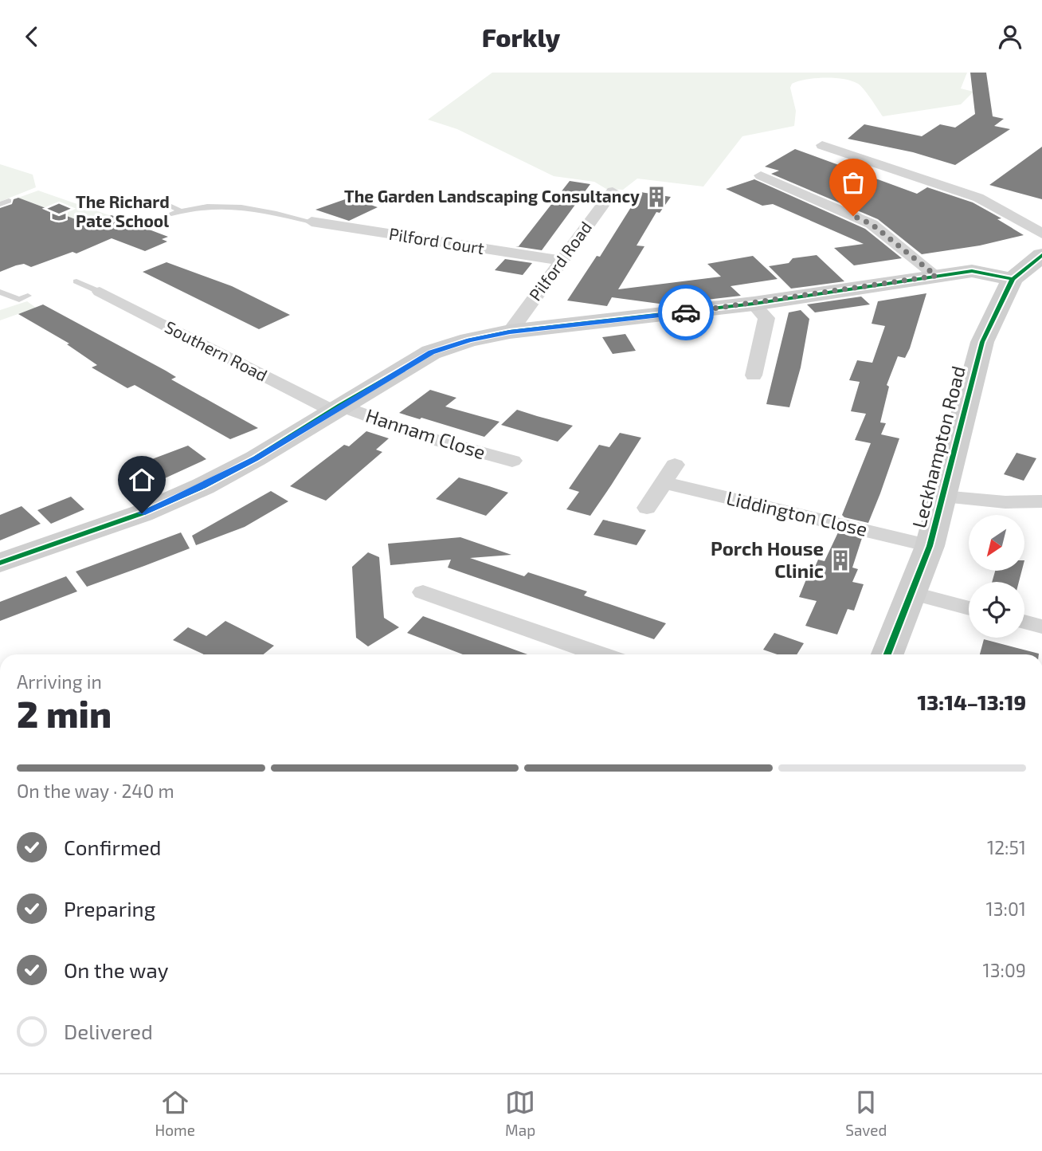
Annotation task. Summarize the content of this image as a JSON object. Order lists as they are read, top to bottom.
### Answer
{
  "streets": {
    "street": [
      "Pilford Court",
      "Pilford Road",
      "Southern Road",
      "Hannam Close",
      "Leckhampton Road",
      "Liddington Close"
    ]
  },
  "crossings": [
    ["Pilford Court", "Pilford Road"],
    ["Southern Road", "Hannam Close"],
    ["Leckhampton Road", "Liddington Close"]
  ],
  "places": {
    "building": ["The Garden Landscaping Consultancy", "Porch House Clinic"],
    "school or university": ["The Richard Pate School"]
  },
  "north": "bottom left",
  "page": {
    "header": "Forkly",
    "heading": ["2 min", "Arriving in", "13:14–13:19"],
    "bar": "On the way · 240 m",
    "list": [
      ["Confirmed", "12:51"],
      ["Preparing", "13:01"],
      ["On the way", "13:09"],
      "Delivered"
    ],
    "tabs": ["Home", "Map", "Saved"]
  }
}
